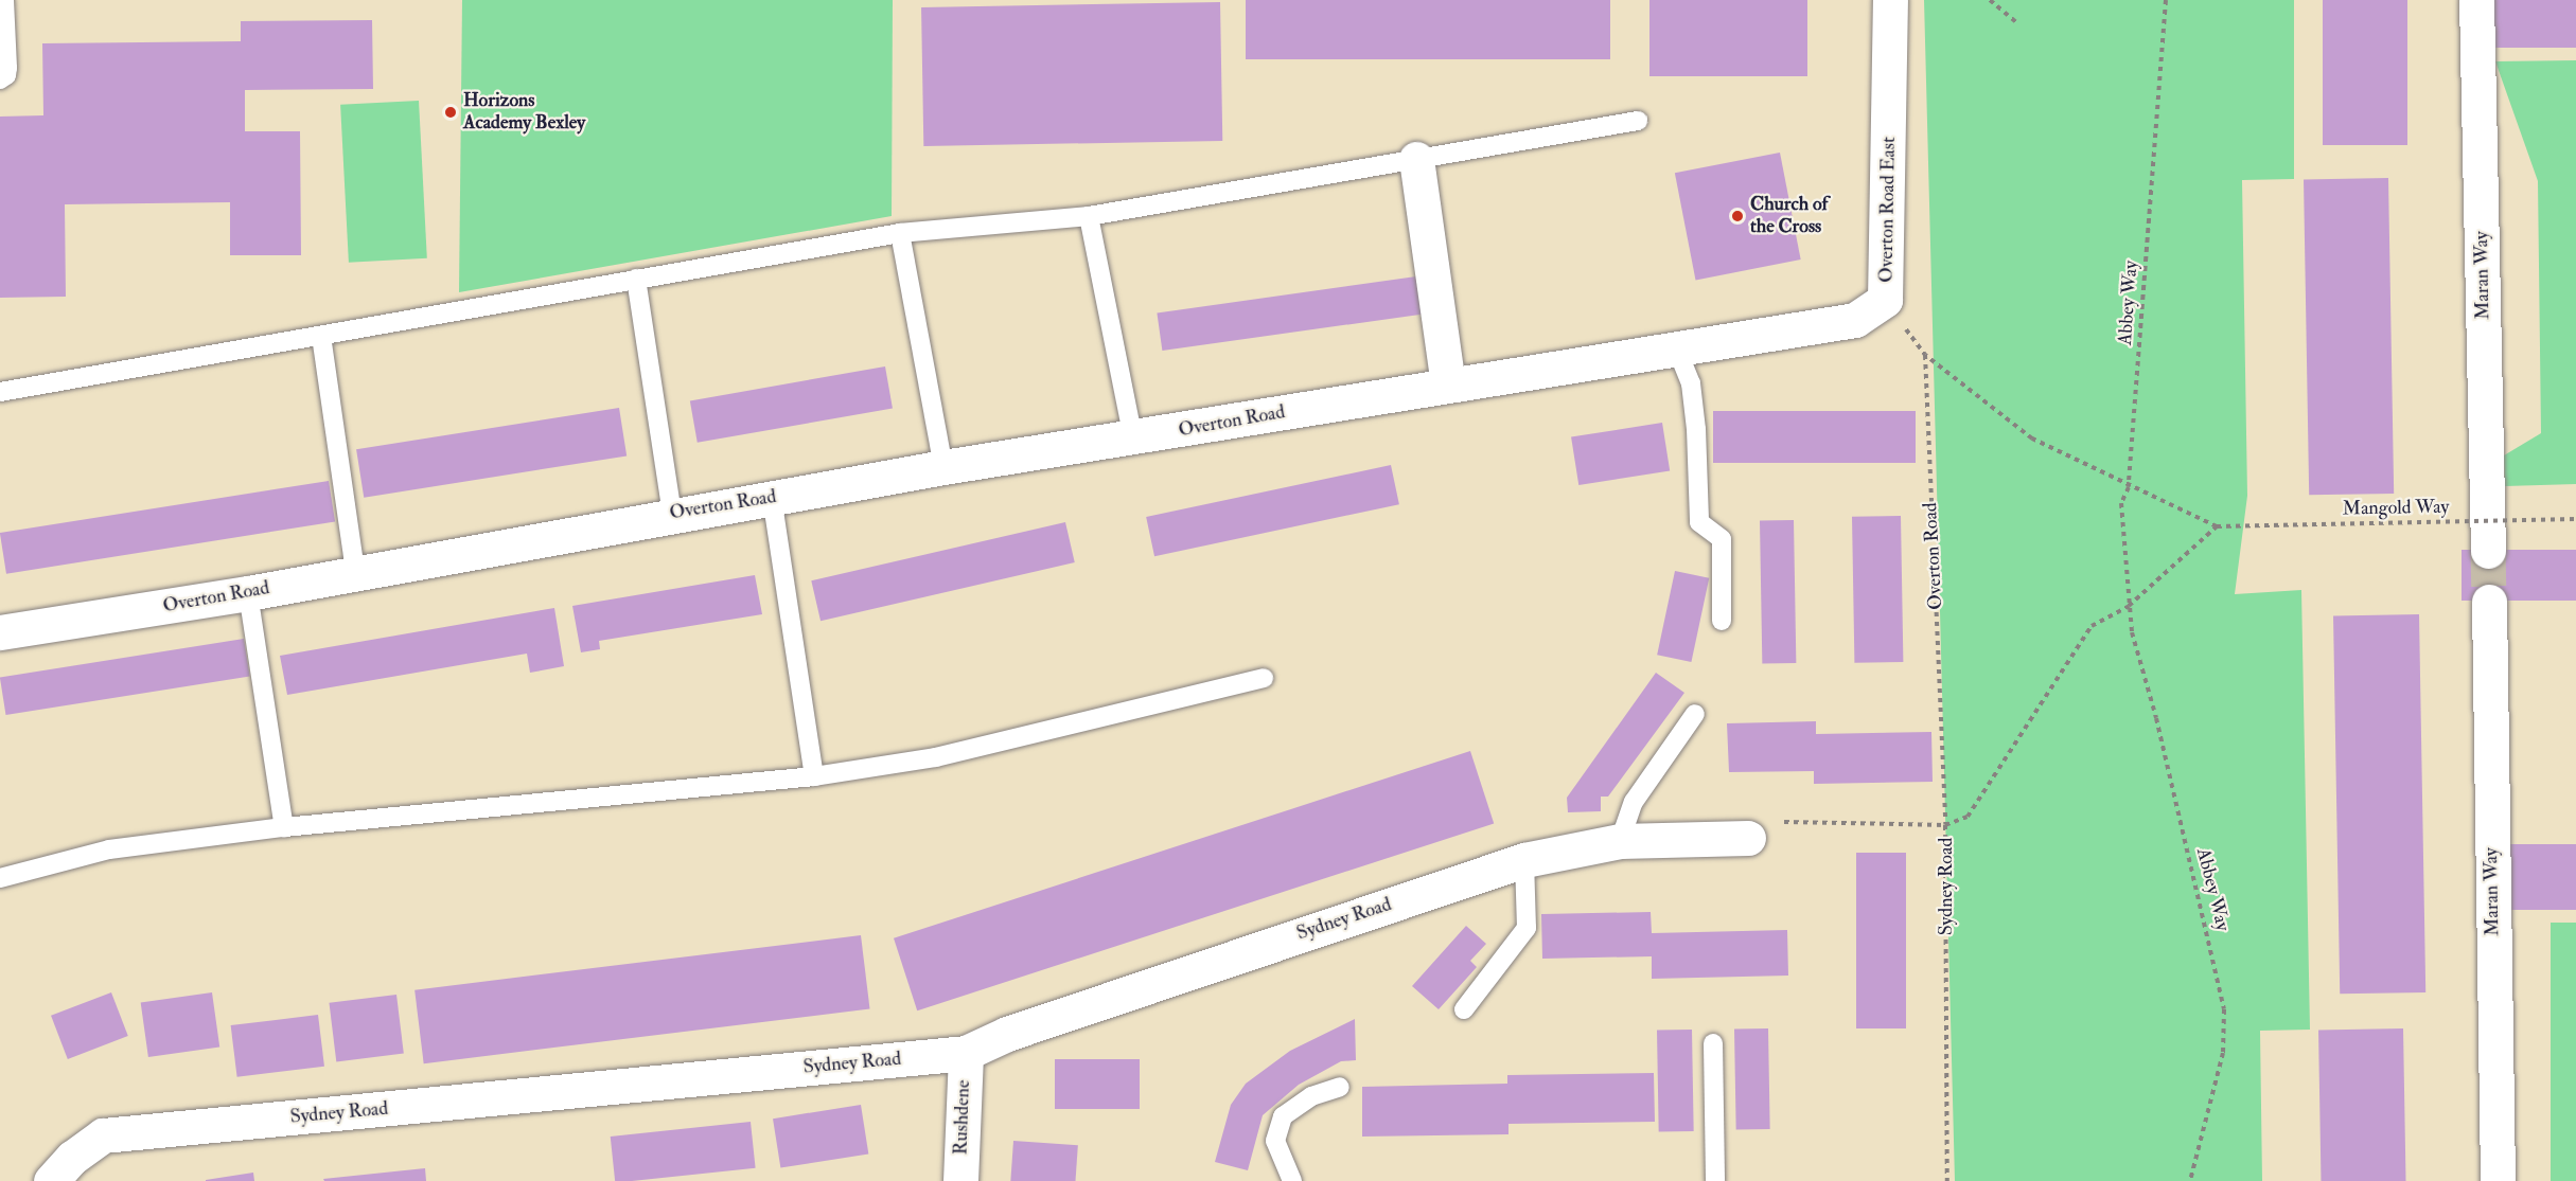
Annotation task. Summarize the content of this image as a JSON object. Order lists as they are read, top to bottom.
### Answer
{
  "streets": {
    "street": [
      "Overton Road East",
      "Maran Way",
      "Overton Road",
      "Sydney Road",
      "Rushdene"
    ],
    "path": ["Abbey Way", "Mangold Way"]
  },
  "crossings": [
    ["Overton Road East", "Overton Road"],
    ["Overton Road", "Sydney Road"],
    ["Sydney Road", "Rushdene"]
  ],
  "places": ["Horizons Academy Bexley", "Church of the Cross"]
}
